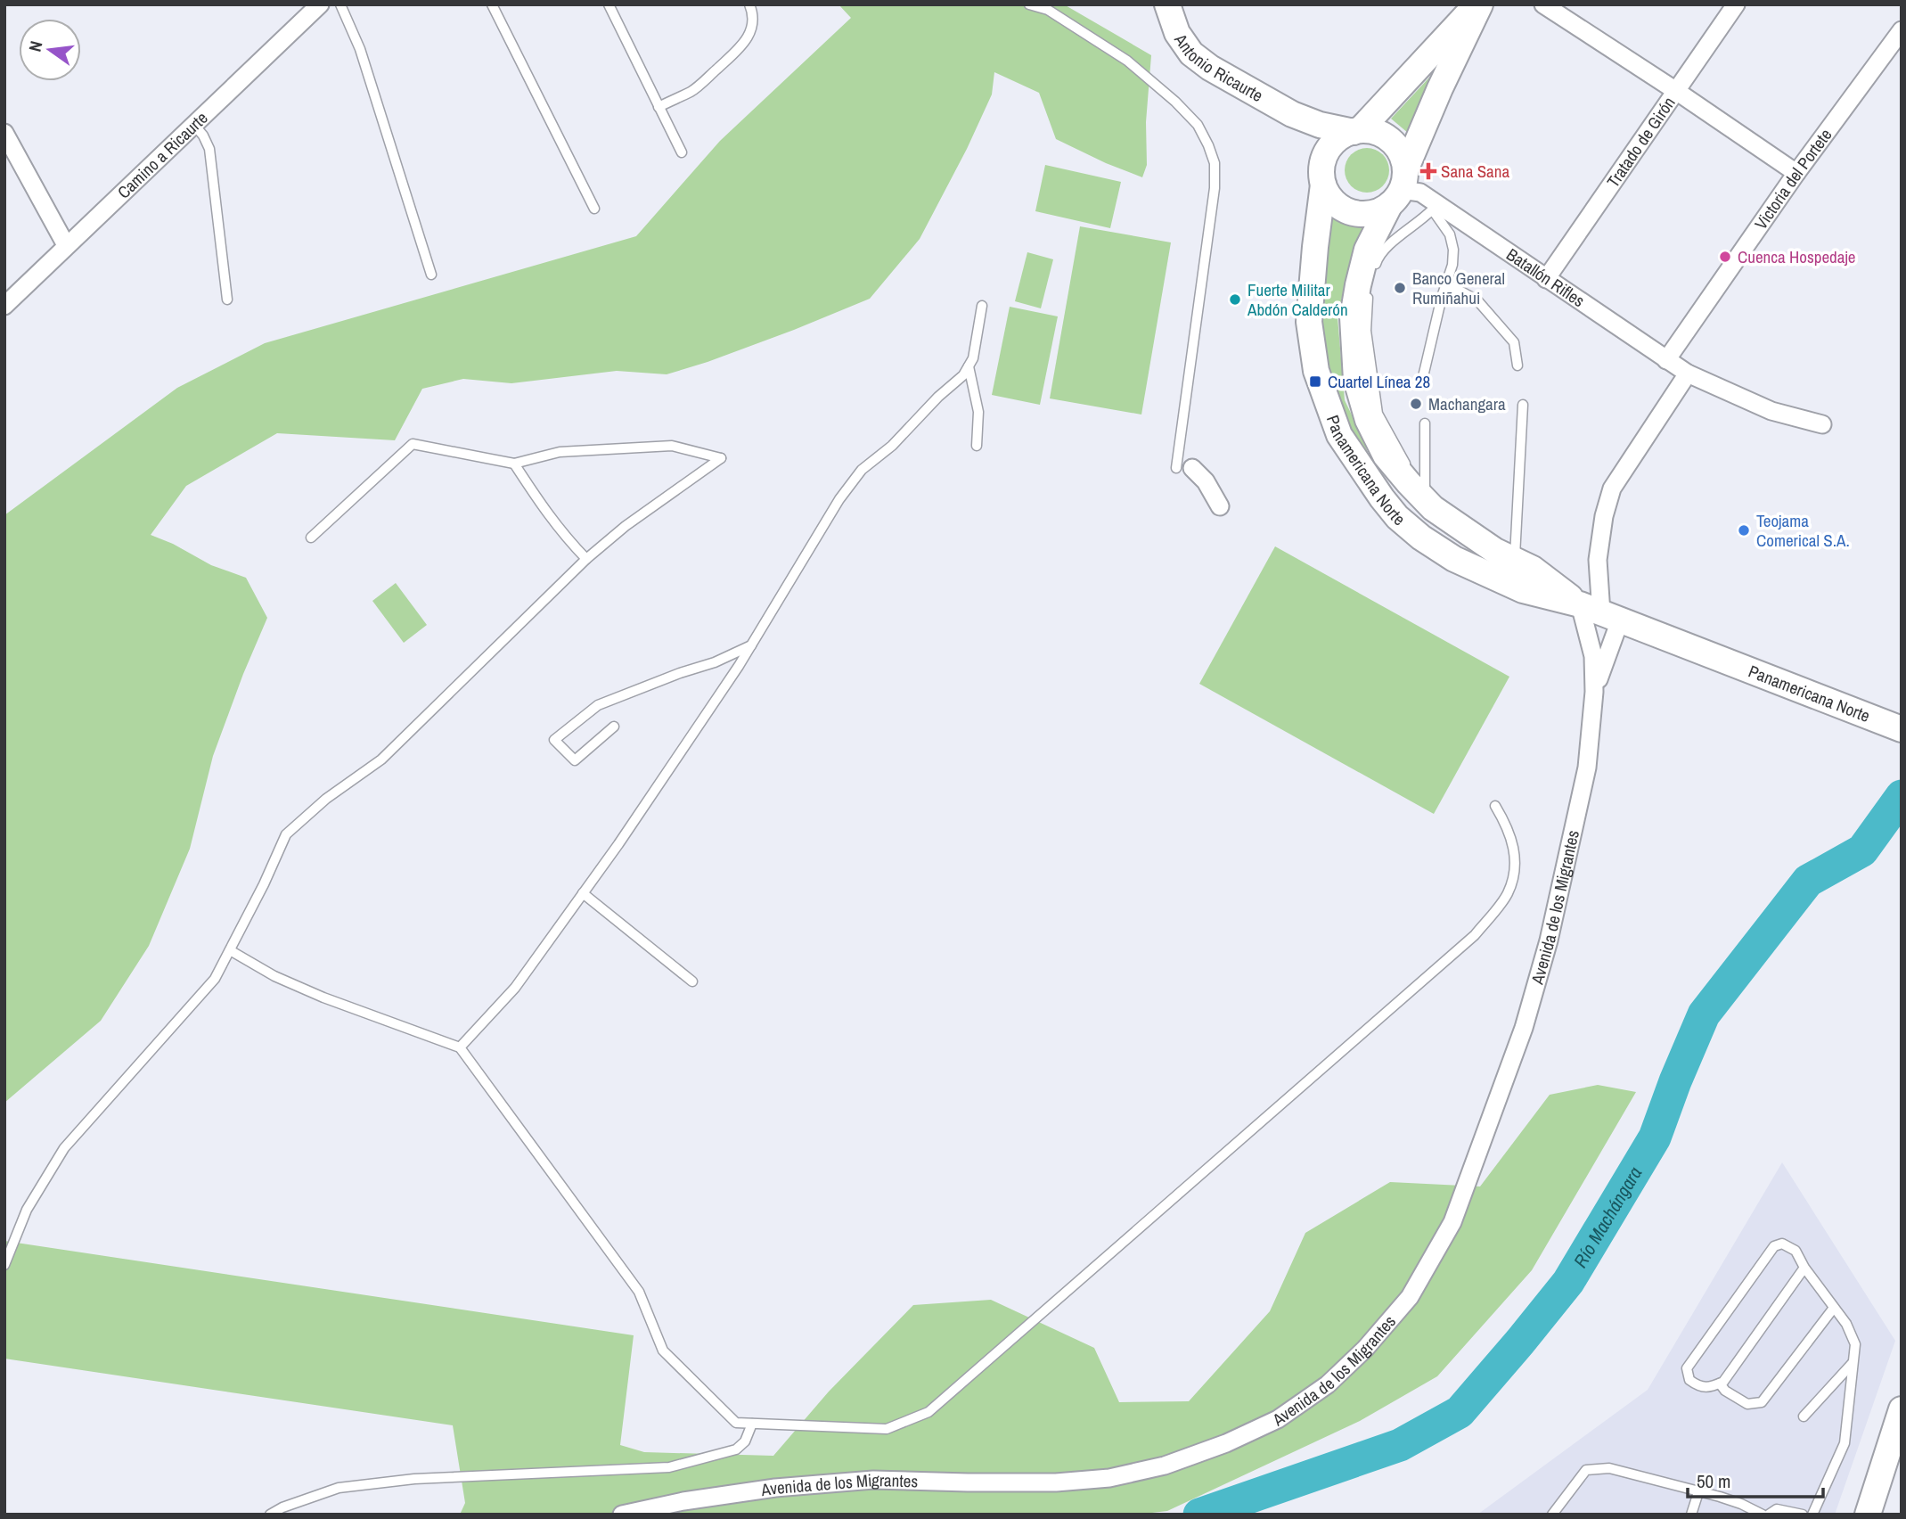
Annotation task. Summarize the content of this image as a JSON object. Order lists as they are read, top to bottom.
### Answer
{
  "streets": {
    "main road": ["Antonio Ricaurte", "Panamericana Norte"],
    "street": [
      "Tratado de Girón",
      "Camino a Ricaurte",
      "Victoria del Portete",
      "Batallón Rifles",
      "Avenida de los Migrantes"
    ]
  },
  "crossings": [
    ["Antonio Ricaurte", "Batallón Rifles"],
    ["Antonio Ricaurte", "Panamericana Norte"],
    ["Tratado de Girón", "Batallón Rifles"],
    ["Victoria del Portete", "Batallón Rifles"],
    ["Batallón Rifles", "Panamericana Norte"]
  ],
  "water": ["Río Machángara"],
  "places": {
    "health": ["Sana Sana"],
    "other": [
      "Cuenca Hospedaje",
      "Banco General Rumiñahui",
      "Fuerte Militar Abdón Calderón",
      "Machangara",
      "Teojama Comerical S.A."
    ],
    "transit": ["Cuartel Línea 28"]
  },
  "scale_bar": "50 m",
  "north": "left"
}
